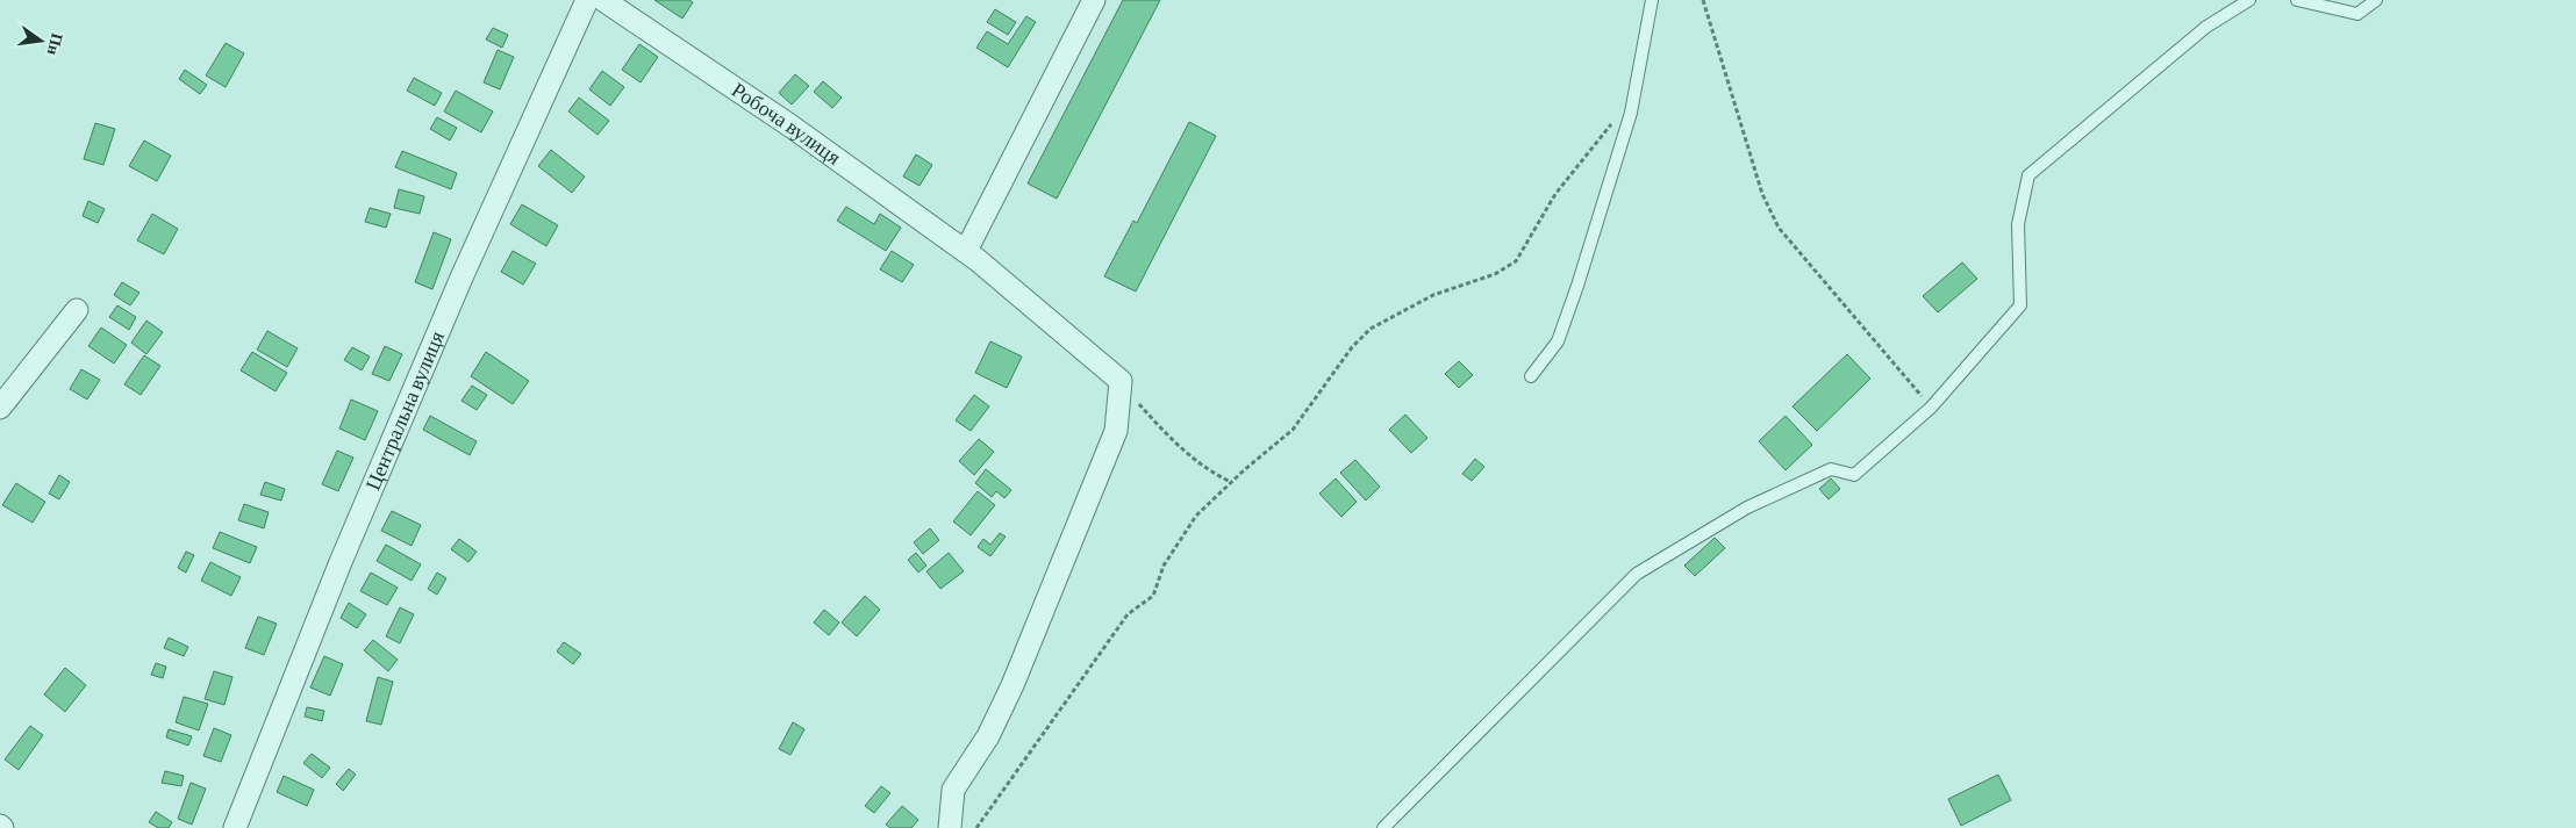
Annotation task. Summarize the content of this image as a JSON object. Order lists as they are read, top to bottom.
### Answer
{
  "streets": {
    "street": ["Робоча вулиця", "Центральна вулиця"]
  },
  "north": "right"
}
